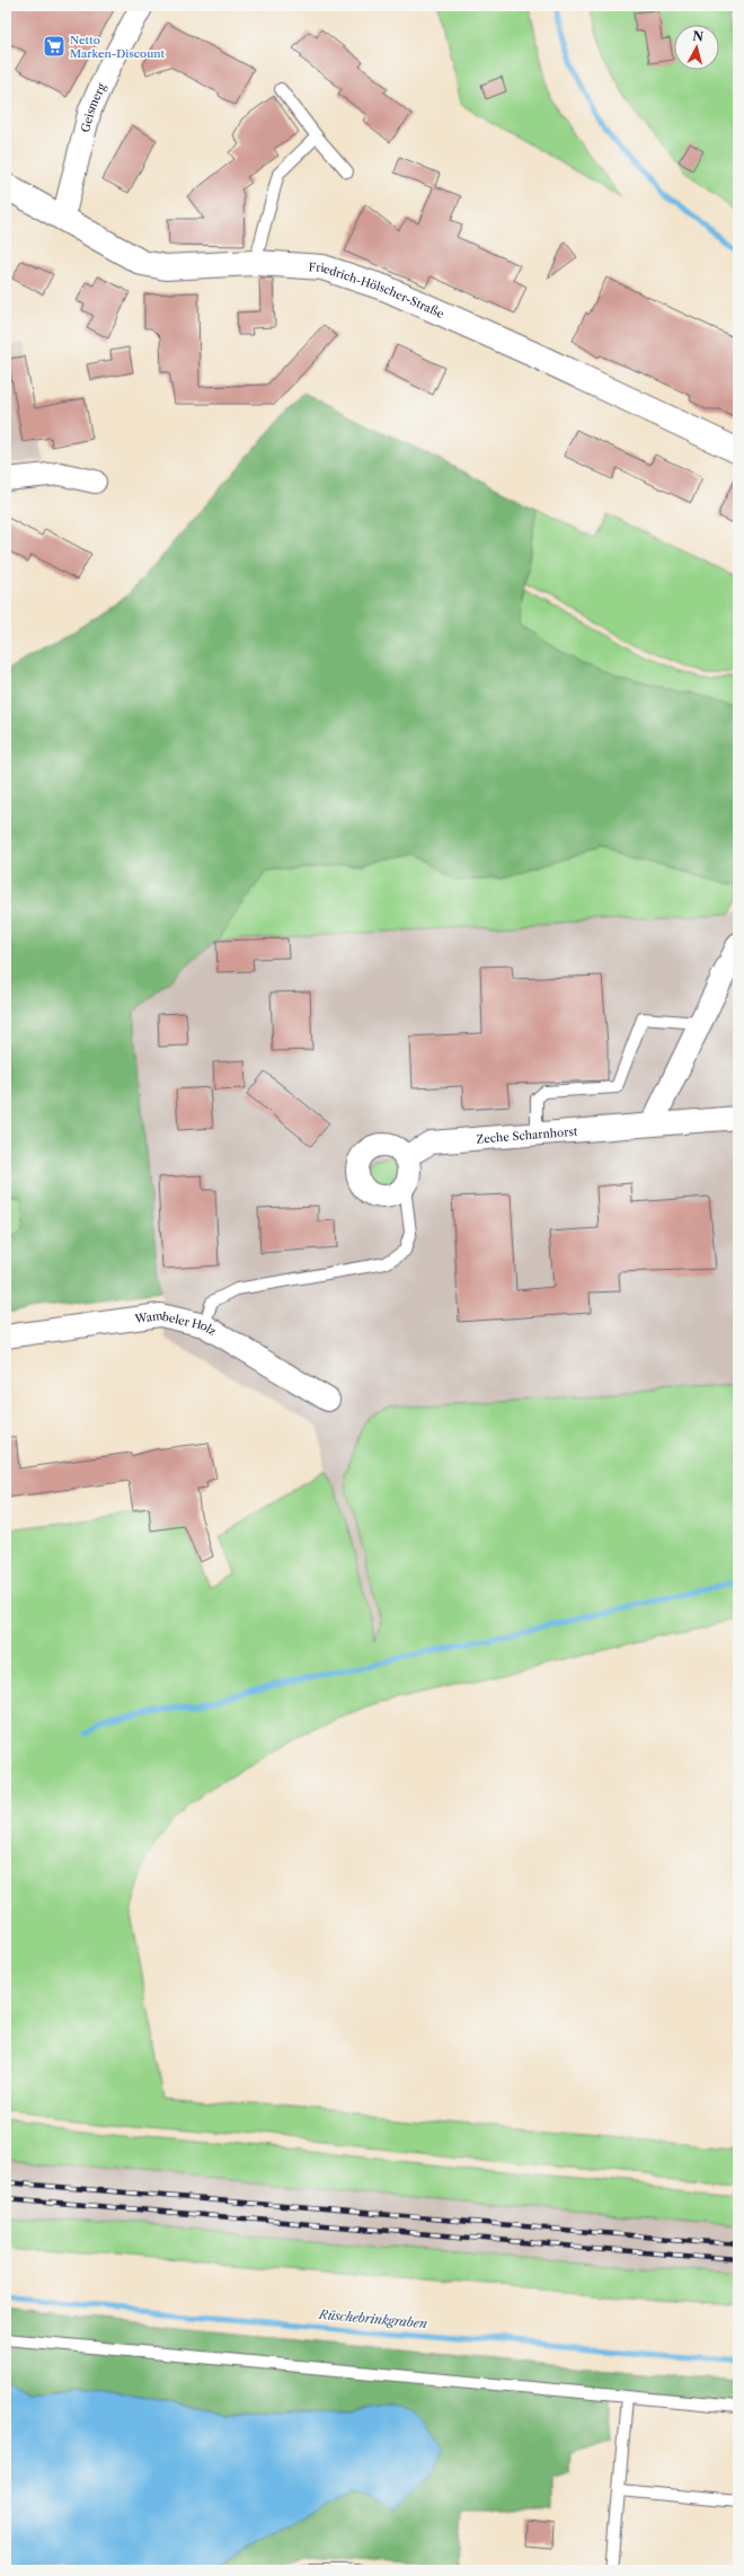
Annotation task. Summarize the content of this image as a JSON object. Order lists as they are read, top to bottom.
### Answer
{
  "streets": {
    "street": [
      "Geismerg",
      "Friedrich-Hölscher-Straße",
      "Zeche Scharnhorst",
      "Wambeler Holz"
    ]
  },
  "crossings": [
    ["Geismerg", "Friedrich-Hölscher-Straße"]
  ],
  "water": ["Rüschebrinkgraben"],
  "places": {
    "supermarket": ["Netto Marken-Discount"]
  },
  "north": "top"
}
